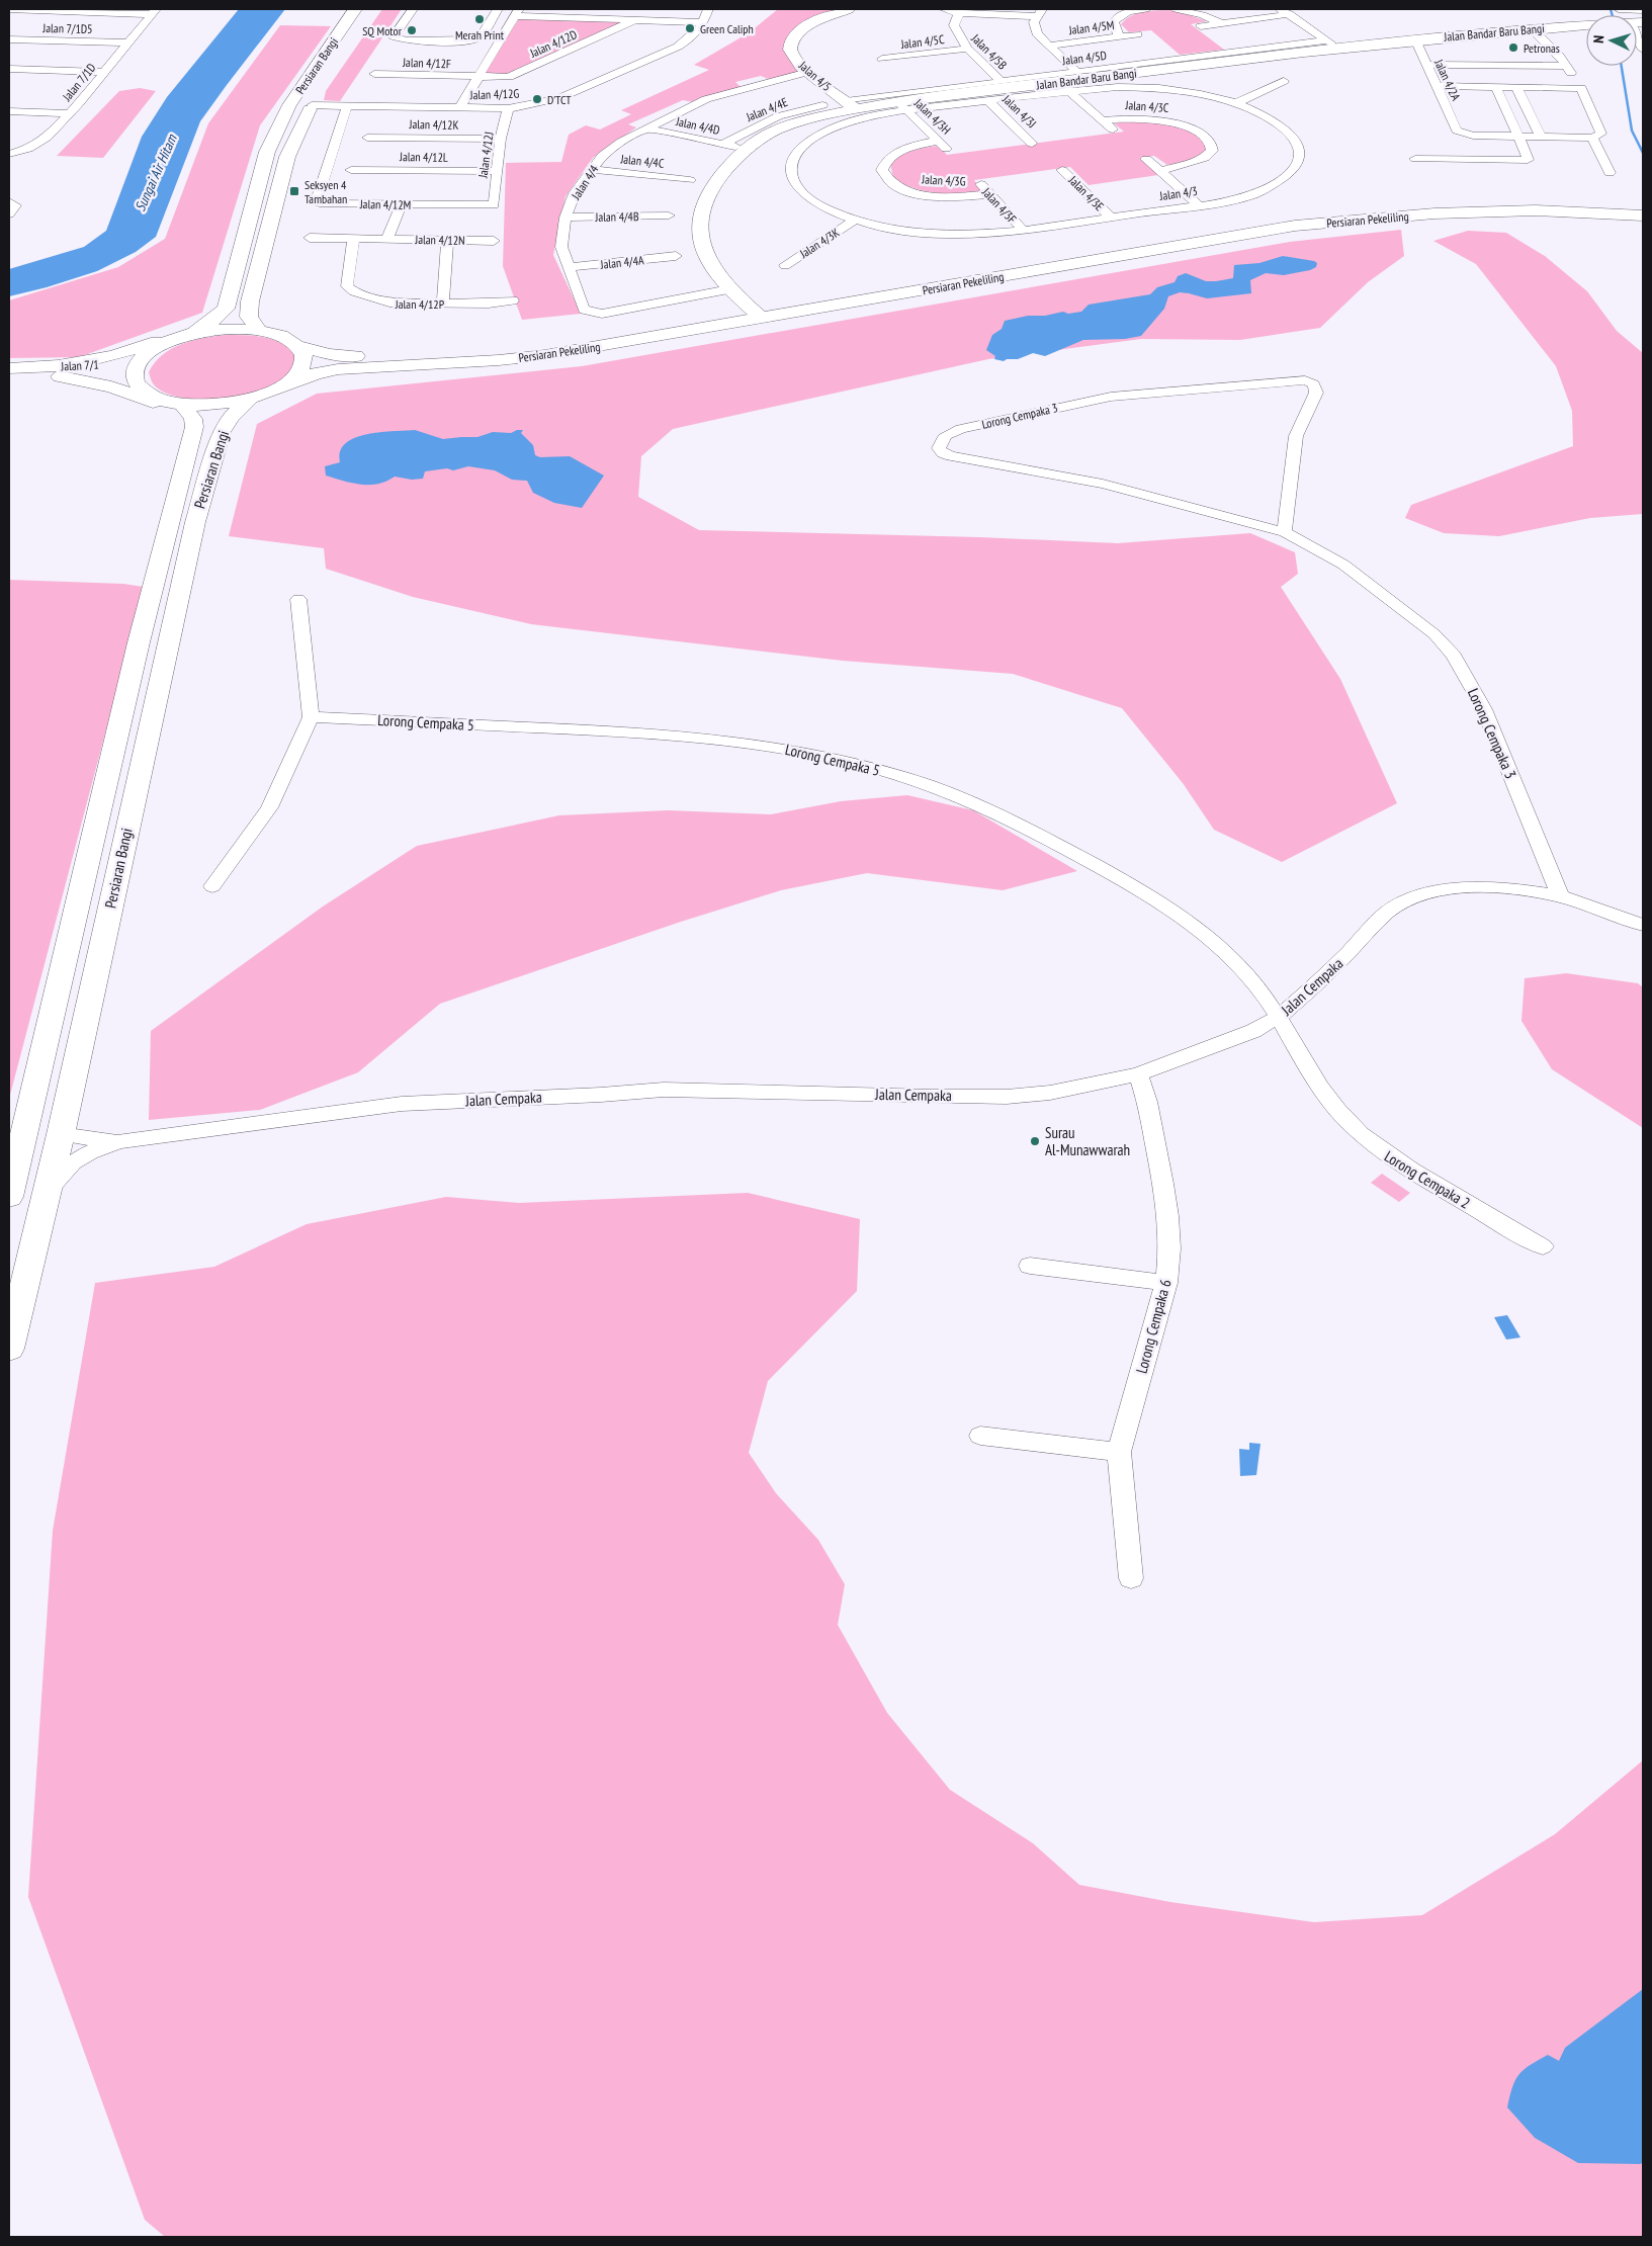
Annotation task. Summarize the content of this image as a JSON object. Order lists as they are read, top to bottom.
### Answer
{
  "streets": {
    "main road": [
      "Jalan Bandar Baru Bangi",
      "Persiaran Bangi",
      "Jalan 4/5",
      "Persiaran Pekeliling",
      "Jalan 7/1"
    ],
    "street": [
      "Jalan 4/5M",
      "Jalan 7/1D5",
      "Jalan 4/5C",
      "Jalan 4/12D",
      "Jalan 4/5B",
      "Jalan 4/5D",
      "Jalan 4/12F",
      "Jalan 4/2A",
      "Jalan 7/1D",
      "Jalan 4/12G",
      "Jalan 4/3C",
      "Jalan 4/4E",
      "Jalan 4/3J",
      "Jalan 4/3H",
      "Jalan 4/12K",
      "Jalan 4/4D",
      "Jalan 4/12J",
      "Jalan 4/12L",
      "Jalan 4/4C",
      "Jalan 4/3G",
      "Jalan 4/4",
      "Jalan 4/3E",
      "Jalan 4/3",
      "Jalan 4/12M",
      "Jalan 4/3F",
      "Jalan 4/4B",
      "Jalan 4/12N",
      "Jalan 4/3K",
      "Jalan 4/4A",
      "Jalan 4/12P",
      "Lorong Cempaka 3",
      "Lorong Cempaka 5",
      "Jalan Cempaka",
      "Lorong Cempaka 2",
      "Lorong Cempaka 6"
    ]
  },
  "crossings": [
    ["Jalan 7/1D5", "Jalan 7/1D"],
    ["Jalan Bandar Baru Bangi", "Jalan 4/5D"],
    ["Jalan Bandar Baru Bangi", "Jalan 4/5"],
    ["Jalan Bandar Baru Bangi", "Jalan 4/2A"],
    ["Jalan Bandar Baru Bangi", "Jalan 4/3H"],
    ["Jalan Bandar Baru Bangi", "Jalan 4/4D"],
    ["Jalan Bandar Baru Bangi", "Jalan 4/4"],
    ["Jalan Bandar Baru Bangi", "Jalan 4/3"],
    ["Jalan Bandar Baru Bangi", "Persiaran Pekeliling"],
    ["Jalan 4/5C", "Jalan 4/5B"],
    ["Jalan 4/12D", "Jalan 4/12F"],
    ["Jalan 4/5B", "Jalan 4/5D"],
    ["Jalan 4/5D", "Jalan 4/5"],
    ["Persiaran Bangi", "Jalan 4/12G"],
    ["Persiaran Bangi", "Persiaran Pekeliling"],
    ["Persiaran Bangi", "Jalan 7/1"],
    ["Persiaran Bangi", "Jalan Cempaka"],
    ["Jalan 4/5", "Jalan 4/4"],
    ["Jalan 4/12G", "Jalan 4/12J"],
    ["Jalan 4/12G", "Jalan 4/12M"],
    ["Jalan 4/4E", "Jalan 4/4D"],
    ["Jalan 4/3J", "Jalan 4/3"],
    ["Jalan 4/3H", "Jalan 4/3G"],
    ["Jalan 4/3H", "Jalan 4/3"],
    ["Jalan 4/12K", "Jalan 4/12J"],
    ["Jalan 4/4D", "Jalan 4/4"],
    ["Jalan 4/12J", "Jalan 4/12L"],
    ["Jalan 4/12J", "Jalan 4/12M"],
    ["Jalan 4/4C", "Jalan 4/4"],
    ["Jalan 4/3G", "Jalan 4/3F"],
    ["Jalan 4/4", "Jalan 4/4B"],
    ["Jalan 4/4", "Jalan 4/4A"],
    ["Jalan 4/3E", "Jalan 4/3"],
    ["Jalan 4/3", "Jalan 4/3F"],
    ["Jalan 4/3", "Jalan 4/3K"],
    ["Persiaran Pekeliling", "Jalan 7/1"],
    ["Jalan 4/12N", "Jalan 4/12P"],
    ["Lorong Cempaka 3", "Jalan Cempaka"],
    ["Lorong Cempaka 5", "Jalan Cempaka"],
    ["Lorong Cempaka 5", "Lorong Cempaka 2"],
    ["Jalan Cempaka", "Lorong Cempaka 2"],
    ["Jalan Cempaka", "Lorong Cempaka 6"]
  ],
  "water": ["Sungai Air Hitam"],
  "places": {
    "other": [
      "Merah Print",
      "Green Caliph",
      "SQ Motor",
      "Petronas",
      "D'TCT",
      "Surau Al-Munawwarah"
    ],
    "transit": ["Seksyen 4 Tambahan"]
  },
  "north": "left"
}
